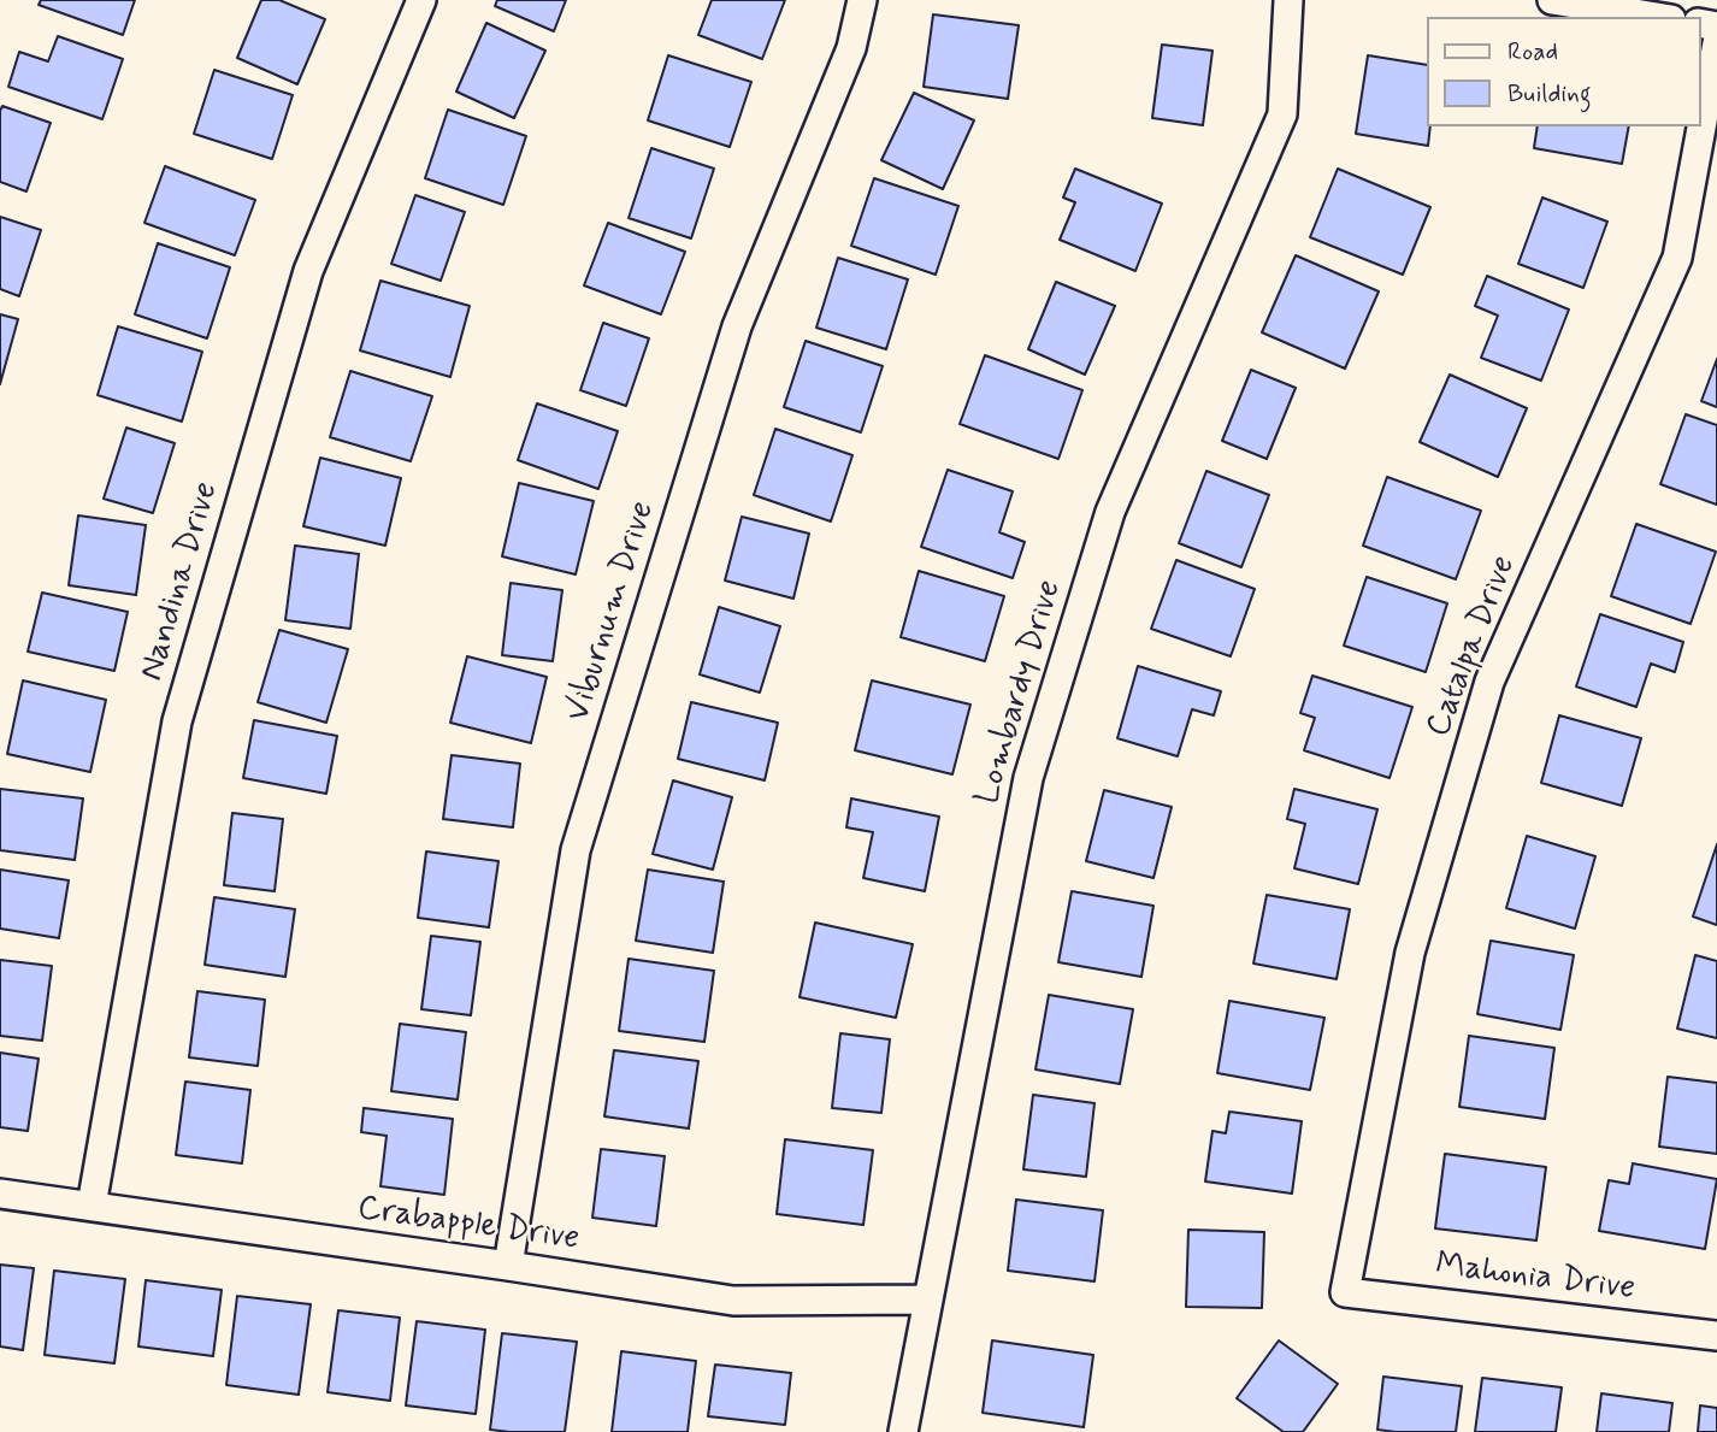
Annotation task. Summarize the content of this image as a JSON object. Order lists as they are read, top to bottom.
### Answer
{
  "streets": {
    "street": [
      "Nandina Drive",
      "Viburnum Drive",
      "Catalpa Drive",
      "Lombardy Drive",
      "Crabapple Drive",
      "Mahonia Drive"
    ]
  },
  "crossings": [
    ["Nandina Drive", "Crabapple Drive"],
    ["Viburnum Drive", "Crabapple Drive"],
    ["Catalpa Drive", "Mahonia Drive"],
    ["Lombardy Drive", "Crabapple Drive"]
  ],
  "legend": ["Road", "Building"]
}
